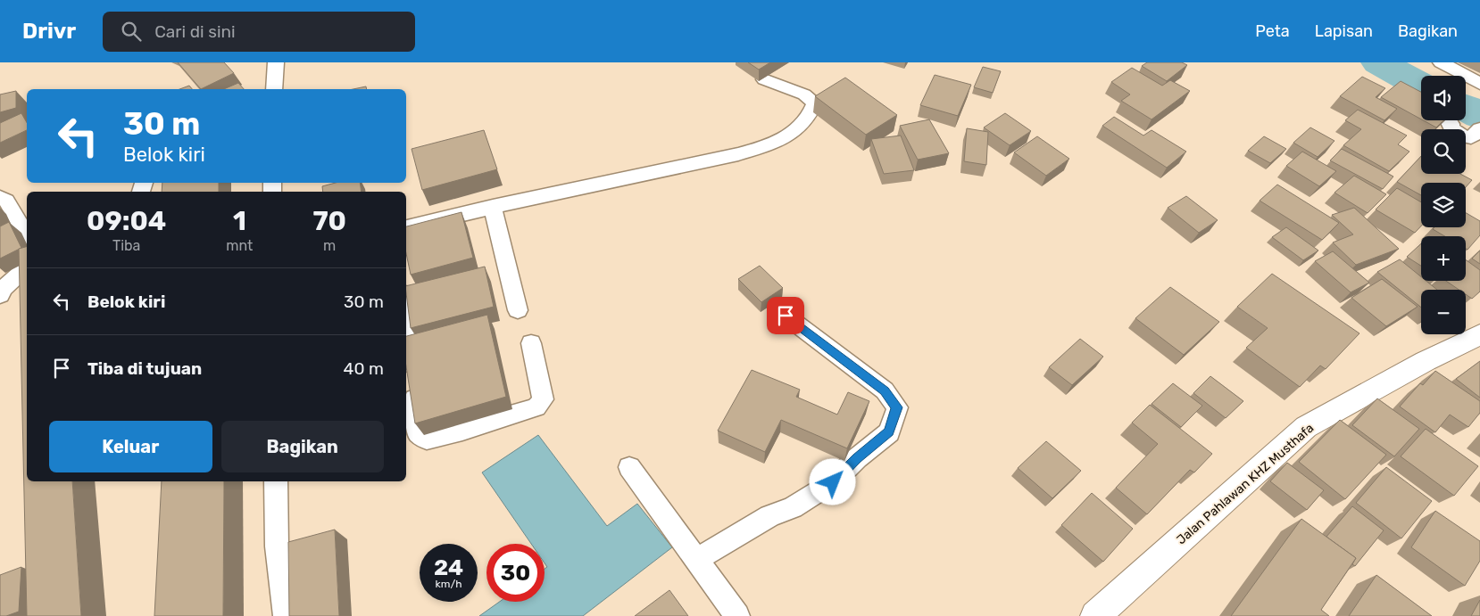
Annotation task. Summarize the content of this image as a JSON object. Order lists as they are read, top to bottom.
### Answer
{
  "streets": {
    "street": ["Jalan Pahlawan KHZ Musthafa"]
  },
  "page": {
    "header": "Drivr",
    "search": "Cari di sini",
    "nav": ["Peta", "Lapisan", "Bagikan"],
    "map_buttons": ["+", "−"],
    "turn": ["30 m", "Belok kiri"],
    "eta": [
      "09:04",
      "Tiba",
      "1",
      "mnt",
      "70",
      "m"
    ],
    "list": [
      {
        "name": "Belok kiri",
        "value": "30 m"
      },
      {
        "name": "Tiba di tujuan",
        "value": "40 m"
      }
    ],
    "buttons": ["Keluar", "Bagikan"],
    "speed": "24 km/h",
    "limit": "30"
  }
}
